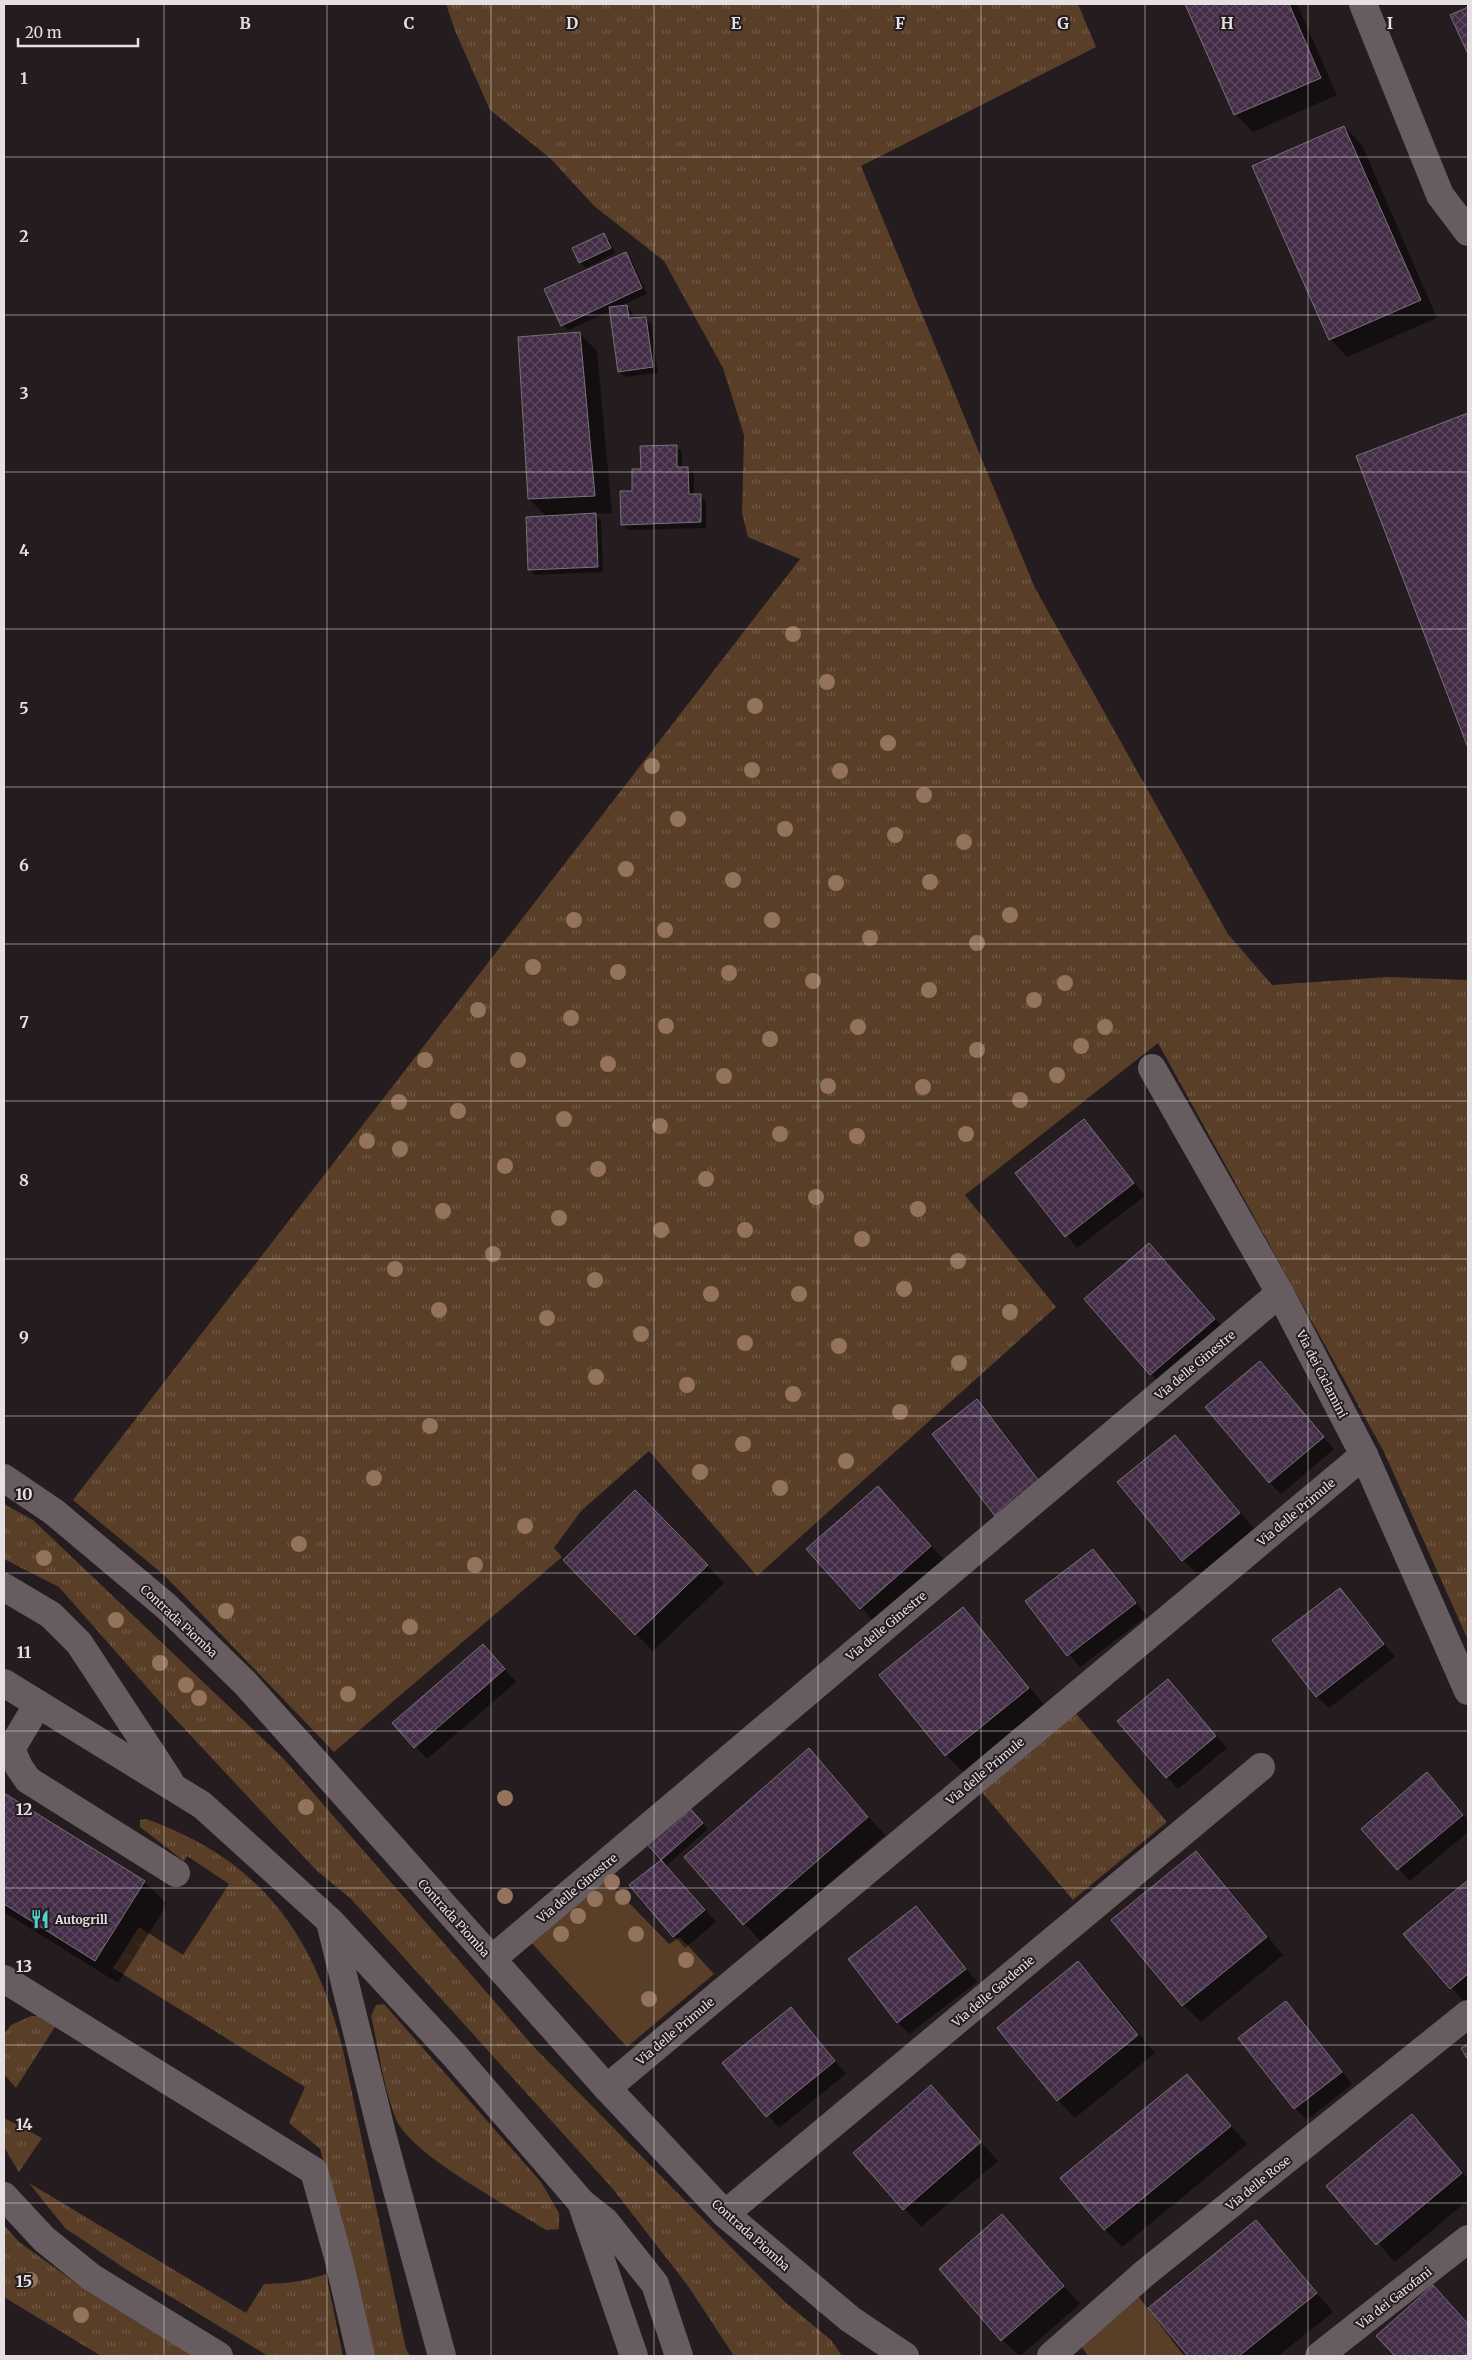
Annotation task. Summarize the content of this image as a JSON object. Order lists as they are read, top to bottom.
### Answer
{
  "streets": {
    "street": [
      "Via delle Ginestre",
      "Via dei Ciclamini",
      "Via delle Primule",
      "Contrada Piomba",
      "Via delle Gardenie",
      "Via delle Rose",
      "Via dei Garofani"
    ]
  },
  "crossings": [
    ["Via delle Ginestre", "Via dei Ciclamini"],
    ["Via delle Ginestre", "Contrada Piomba"],
    ["Via dei Ciclamini", "Via delle Primule"],
    ["Via delle Primule", "Contrada Piomba"],
    ["Contrada Piomba", "Via delle Gardenie"]
  ],
  "places": {
    "restaurant": ["Autogrill"]
  },
  "scale_bar": "20 m",
  "grid": {
    "columns": [
      "B",
      "C",
      "D",
      "E",
      "F",
      "G",
      "H",
      "I"
    ],
    "rows": [
      "1",
      "2",
      "3",
      "4",
      "5",
      "6",
      "7",
      "8",
      "9",
      "10",
      "11",
      "12",
      "13",
      "14",
      "15"
    ]
  }
}
